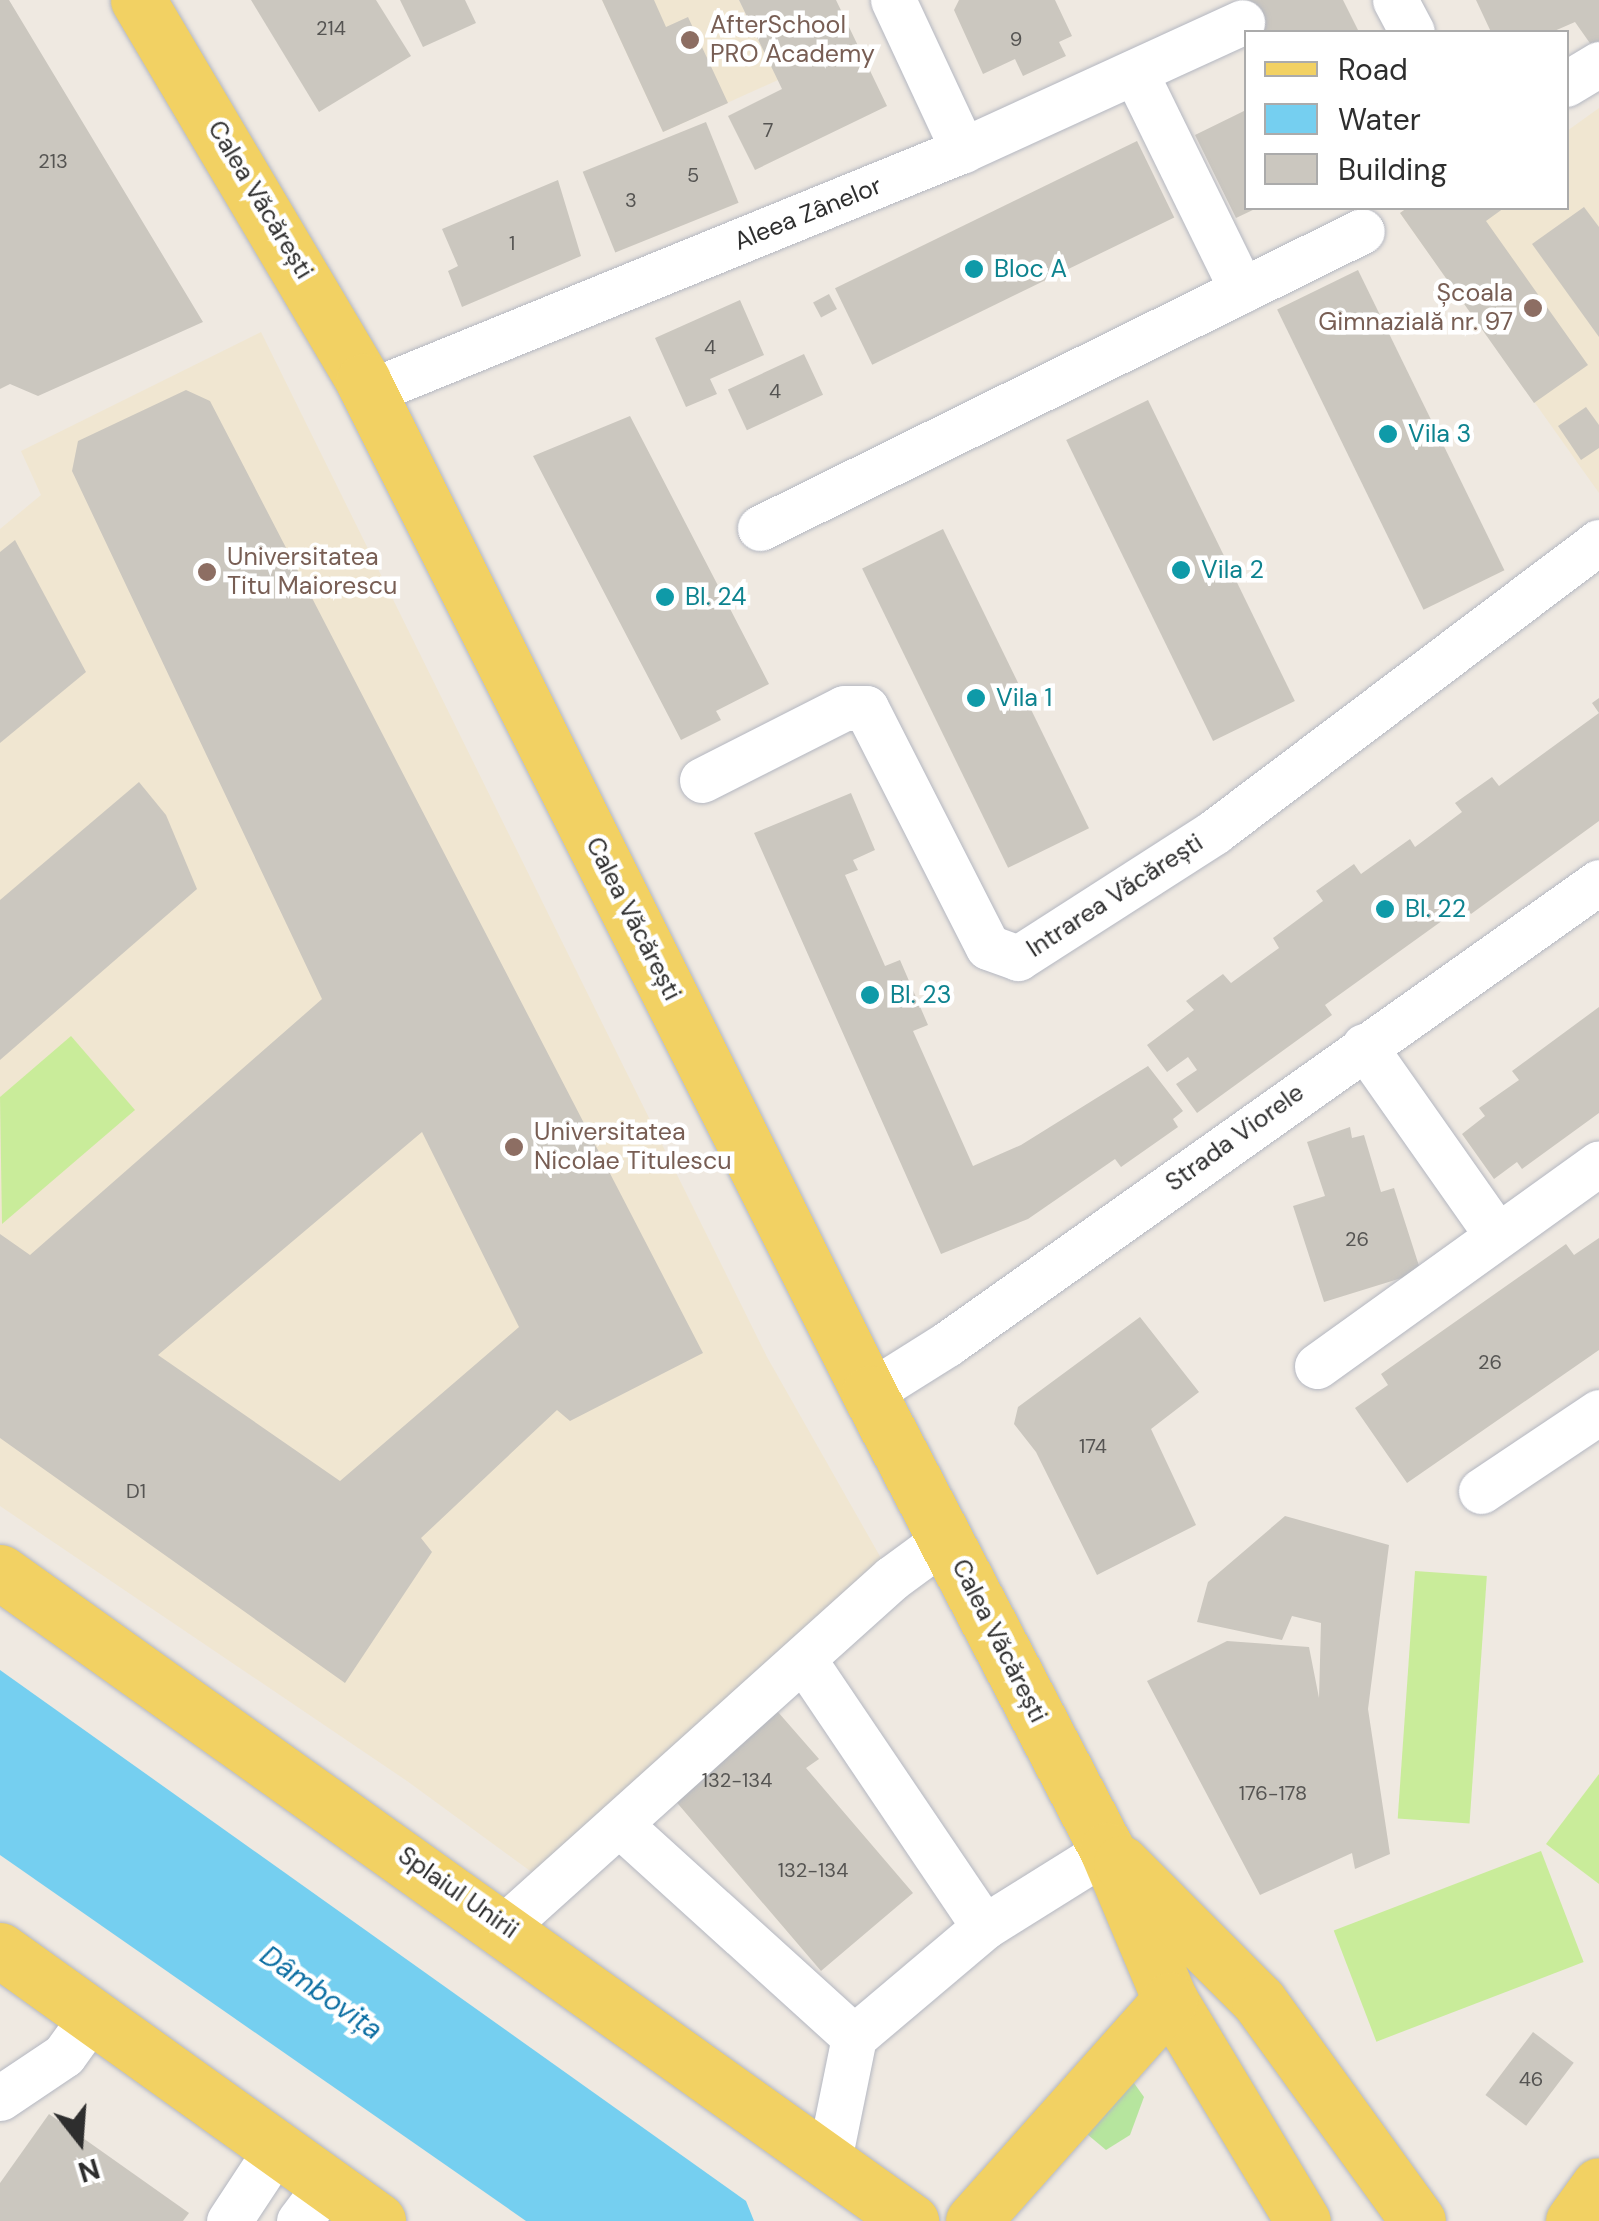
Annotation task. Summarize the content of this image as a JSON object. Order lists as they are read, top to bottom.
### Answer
{
  "streets": {
    "main road": ["Calea Văcărești", "Splaiul Unirii"],
    "street": ["Aleea Zânelor", "Intrarea Văcărești", "Strada Viorele"]
  },
  "crossings": [
    ["Calea Văcărești", "Aleea Zânelor"],
    ["Calea Văcărești", "Strada Viorele"]
  ],
  "water": ["Dâmbovița"],
  "places": [
    "AfterSchool PRO Academy",
    "Bloc A",
    "Școala Gimnazială nr. 97",
    "Vila 3",
    "Vila 2",
    "Universitatea Titu Maiorescu",
    "Bl. 24",
    "Vila 1",
    "Bl. 22",
    "Bl. 23",
    "Universitatea Nicolae Titulescu"
  ],
  "house_numbers": [
    "214",
    "9",
    "7",
    "213",
    "5",
    "3",
    "1",
    "4",
    "4",
    "26",
    "26",
    "174",
    "D1",
    "132-134",
    "176-178",
    "132-134",
    "46"
  ],
  "legend": ["Road", "Water", "Building"],
  "north": "bottom"
}
